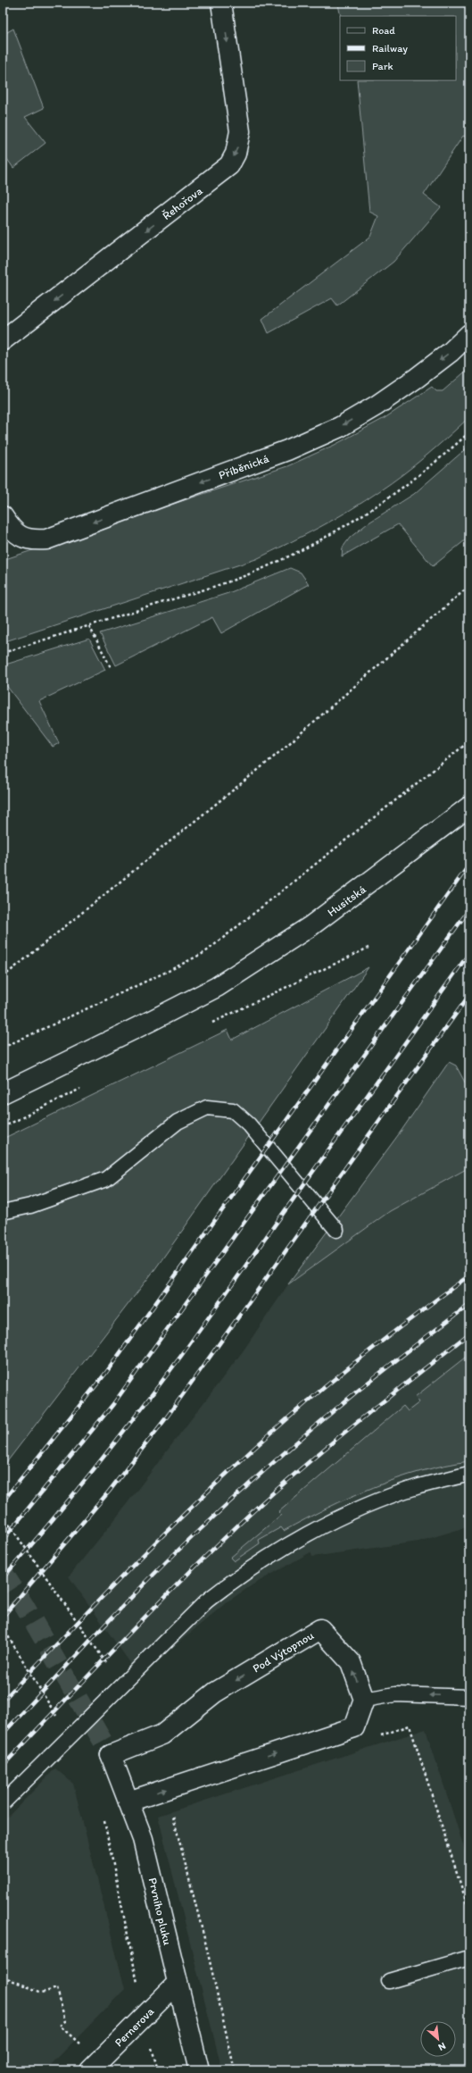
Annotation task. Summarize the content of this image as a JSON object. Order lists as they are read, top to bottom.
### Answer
{
  "streets": {
    "street": [
      "Řehořova",
      "Příběnická",
      "Husitská",
      "Pod Výtopnou",
      "Prvního pluku",
      "Pernerova"
    ]
  },
  "crossings": [
    ["Pod Výtopnou", "Prvního pluku"],
    ["Prvního pluku", "Pernerova"]
  ],
  "one_way": ["Řehořova", "Příběnická"],
  "legend": ["Road", "Railway", "Park"],
  "north": "bottom right"
}
